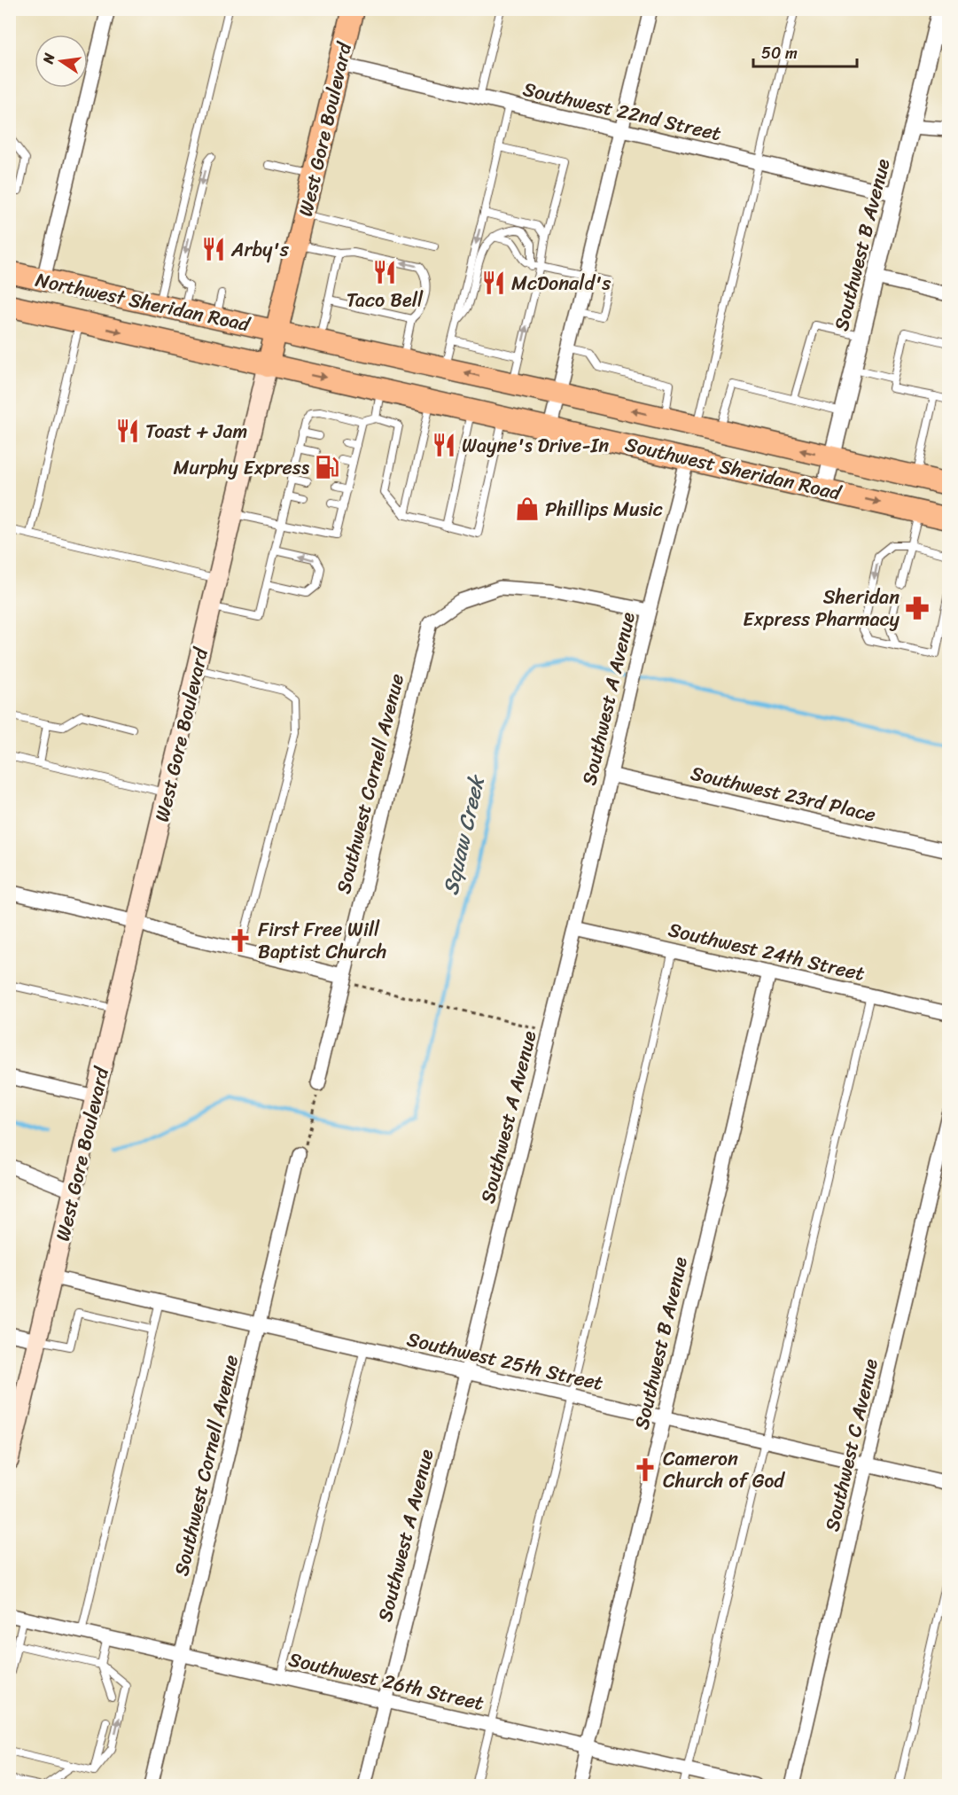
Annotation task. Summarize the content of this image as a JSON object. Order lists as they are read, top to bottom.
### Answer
{
  "streets": {
    "main road": ["West Gore Boulevard", "Northwest Sheridan Road", "Southwest Sheridan Road"],
    "street": [
      "Southwest 22nd Street",
      "Southwest B Avenue",
      "Southwest A Avenue",
      "Southwest Cornell Avenue",
      "Southwest 23rd Place",
      "Southwest 24th Street",
      "Southwest 25th Street",
      "Southwest C Avenue",
      "Southwest 26th Street"
    ]
  },
  "crossings": [
    ["Southwest 22nd Street", "West Gore Boulevard"],
    ["Southwest 22nd Street", "Southwest B Avenue"],
    ["West Gore Boulevard", "Northwest Sheridan Road"],
    ["West Gore Boulevard", "Southwest Sheridan Road"],
    ["West Gore Boulevard", "Southwest 25th Street"],
    ["Southwest B Avenue", "Southwest Sheridan Road"],
    ["Southwest B Avenue", "Southwest 24th Street"],
    ["Southwest B Avenue", "Southwest 25th Street"],
    ["Southwest B Avenue", "Southwest 26th Street"],
    ["Northwest Sheridan Road", "Southwest Sheridan Road"],
    ["Southwest Sheridan Road", "Southwest A Avenue"],
    ["Southwest A Avenue", "Southwest Cornell Avenue"],
    ["Southwest A Avenue", "Southwest 23rd Place"],
    ["Southwest A Avenue", "Southwest 24th Street"],
    ["Southwest A Avenue", "Southwest 25th Street"],
    ["Southwest A Avenue", "Southwest 26th Street"],
    ["Southwest Cornell Avenue", "Southwest 25th Street"],
    ["Southwest Cornell Avenue", "Southwest 26th Street"],
    ["Southwest 25th Street", "Southwest C Avenue"]
  ],
  "water": ["Squaw Creek"],
  "places": {
    "restaurant": [
      "Arby's",
      "Taco Bell",
      "McDonald's",
      "Toast + Jam",
      "Wayne's Drive-In"
    ],
    "fuel station": ["Murphy Express"],
    "shop": ["Phillips Music"],
    "pharmacy": ["Sheridan Express Pharmacy"],
    "church": ["First Free Will Baptist Church", "Cameron Church of God"]
  },
  "scale_bar": "50 m",
  "north": "left"
}
